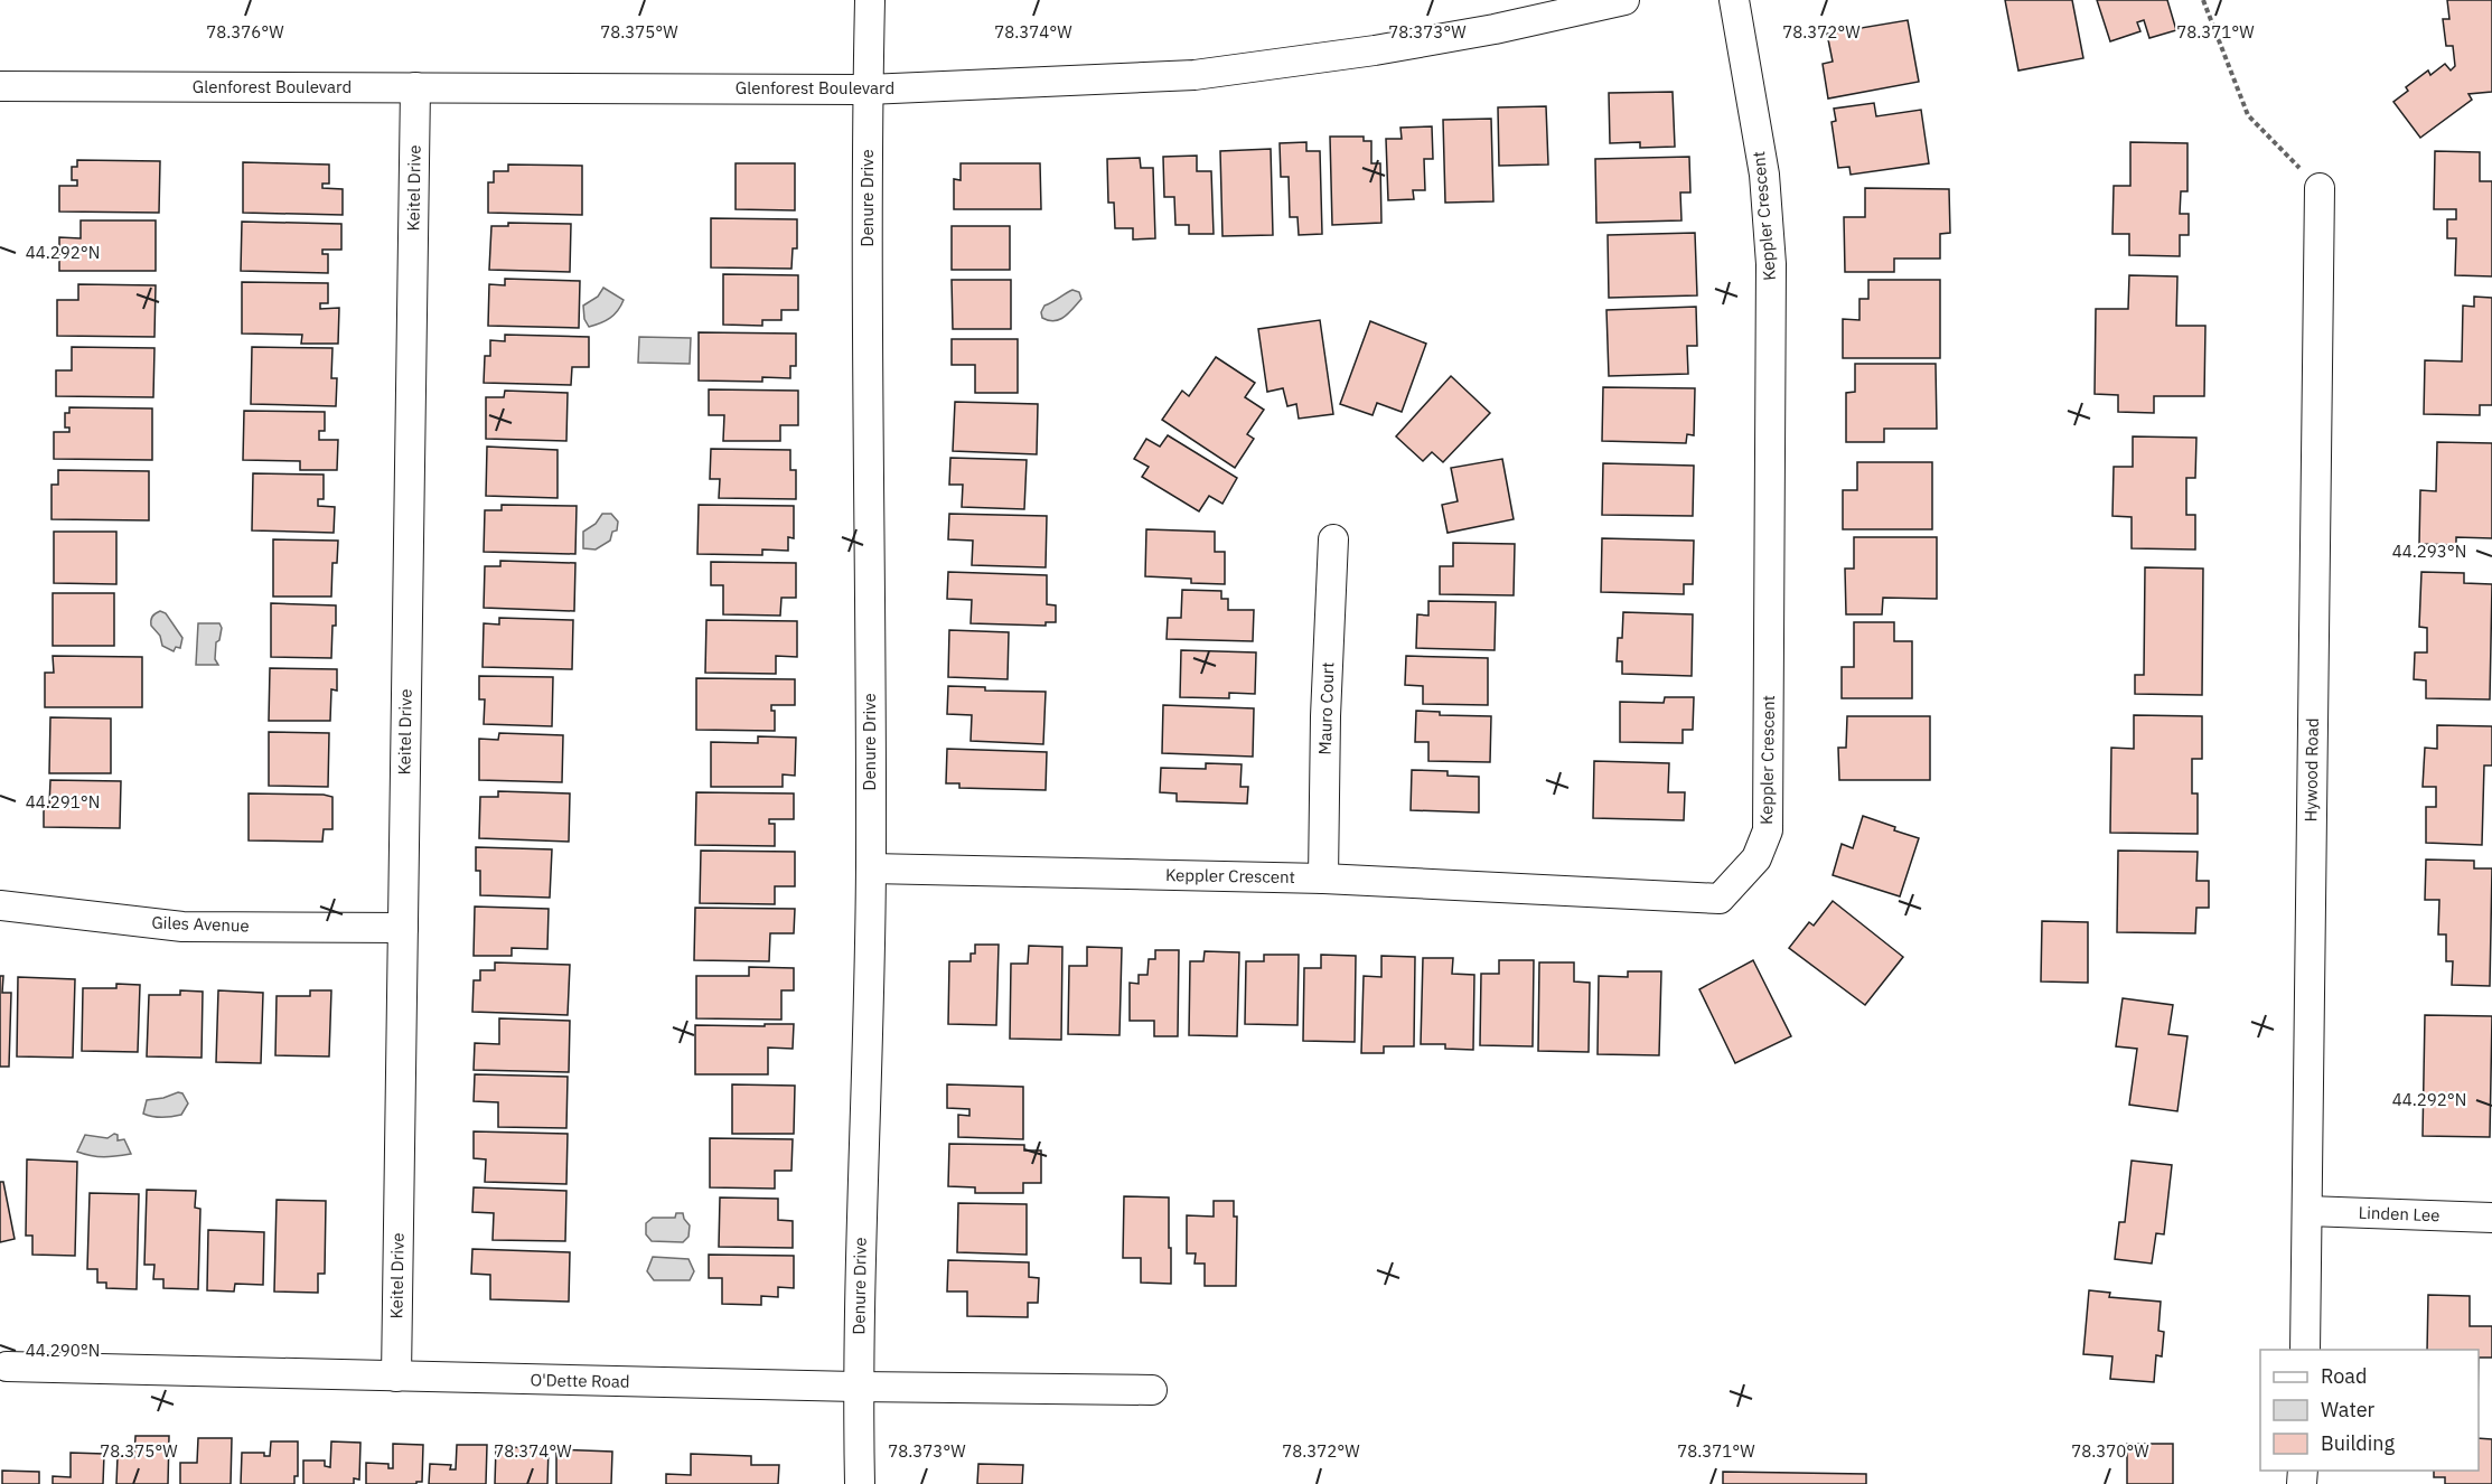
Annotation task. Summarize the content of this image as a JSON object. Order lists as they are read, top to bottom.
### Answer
{
  "streets": {
    "street": [
      "Glenforest Boulevard",
      "Keitel Drive",
      "Denure Drive",
      "Keppler Crescent",
      "Mauro Court",
      "Hywood Road",
      "Giles Avenue",
      "Linden Lee",
      "O'Dette Road"
    ]
  },
  "crossings": [
    ["Glenforest Boulevard", "Keitel Drive"],
    ["Glenforest Boulevard", "Denure Drive"],
    ["Keitel Drive", "Giles Avenue"],
    ["Keitel Drive", "O'Dette Road"],
    ["Denure Drive", "Keppler Crescent"],
    ["Denure Drive", "O'Dette Road"],
    ["Keppler Crescent", "Mauro Court"],
    ["Hywood Road", "Linden Lee"]
  ],
  "legend": ["Road", "Water", "Building"],
  "coordinates": [
    "78.376°W",
    "78.375°W",
    "78.374°W",
    "78.373°W",
    "78.372°W",
    "78.371°W",
    "44.292°N",
    "44.293°N",
    "44.291°N",
    "44.290°N",
    "78.370°W"
  ]
}
